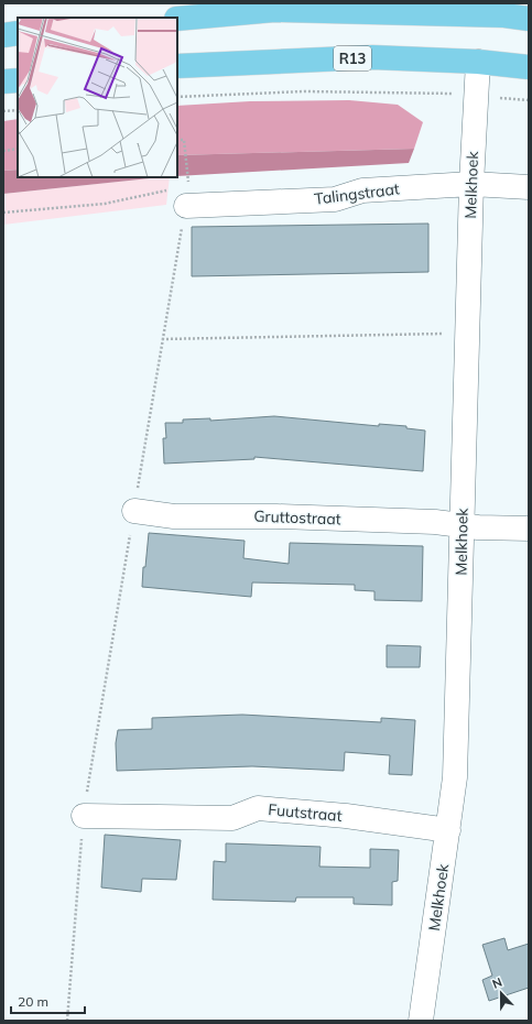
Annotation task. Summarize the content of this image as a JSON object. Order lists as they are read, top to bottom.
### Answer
{
  "streets": {
    "main road": ["R13"],
    "street": [
      "Melkhoek",
      "Talingstraat",
      "Gruttostraat",
      "Fuutstraat"
    ]
  },
  "crossings": [
    ["R13", "Melkhoek"],
    ["Melkhoek", "Talingstraat"],
    ["Melkhoek", "Gruttostraat"],
    ["Melkhoek", "Fuutstraat"]
  ],
  "scale_bar": "20 m",
  "north": "top"
}
